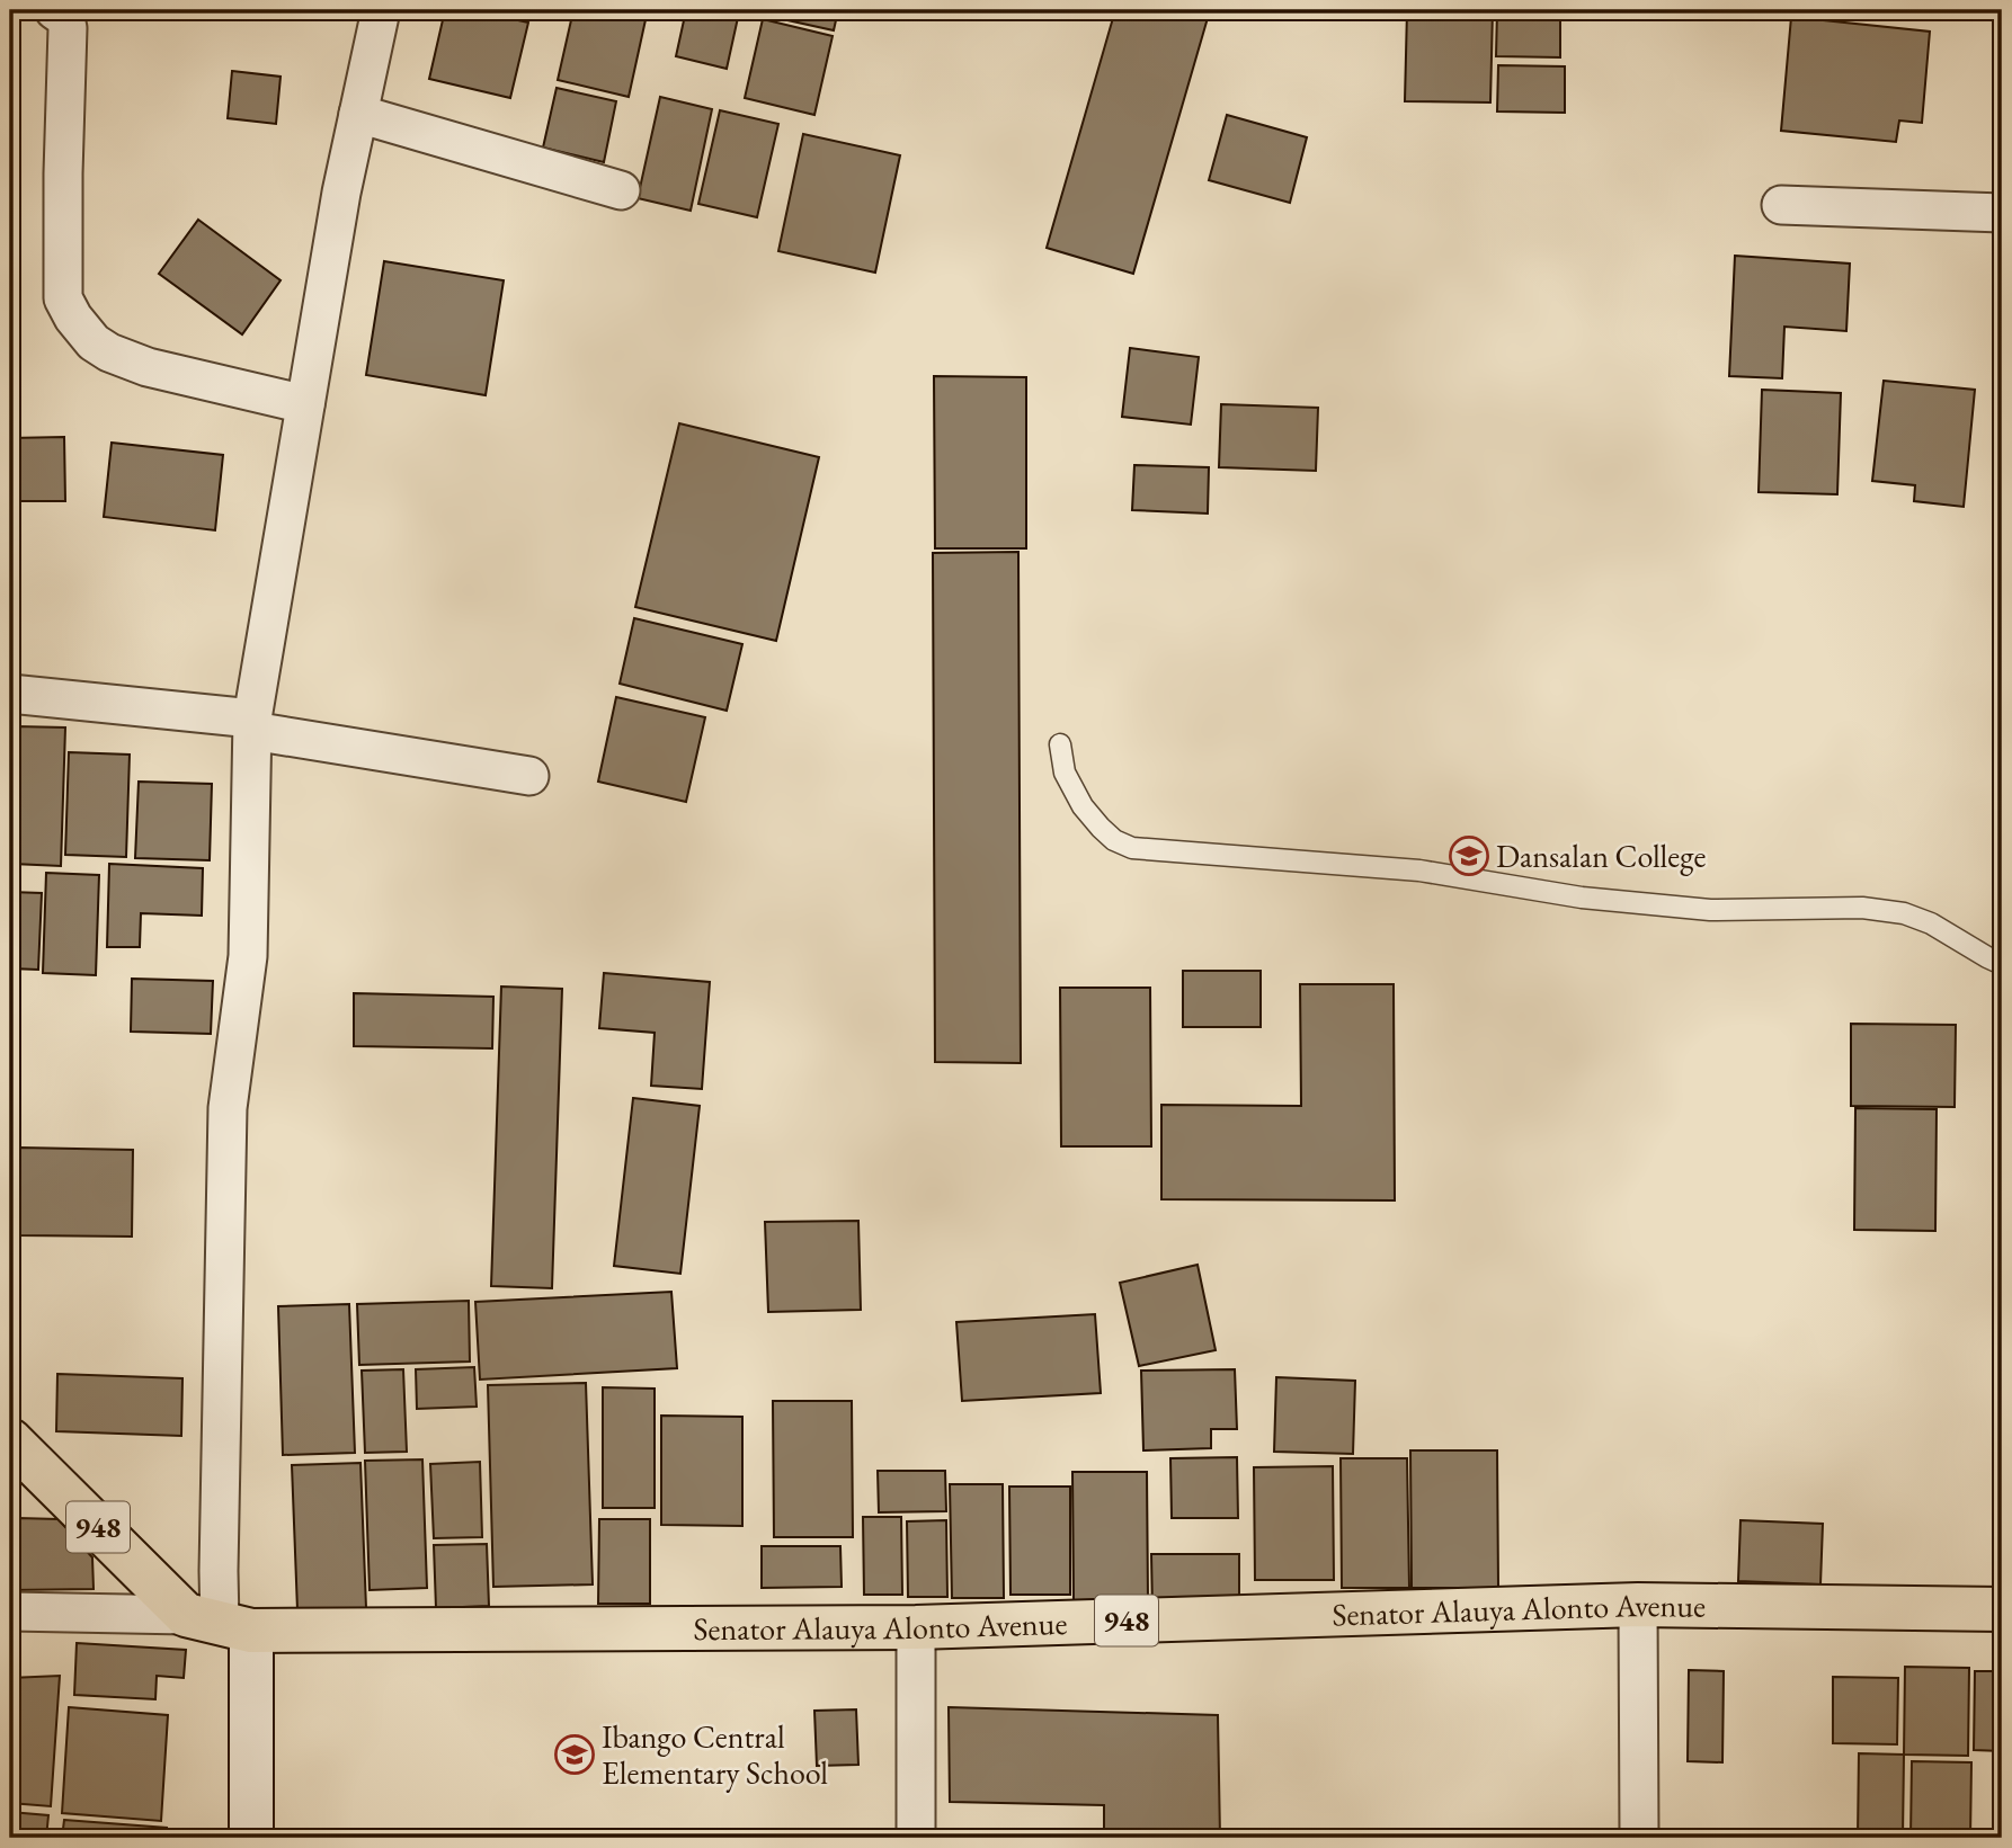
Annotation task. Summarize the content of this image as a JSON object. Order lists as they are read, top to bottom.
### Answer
{
  "streets": {
    "main road": ["948", "Senator Alauya Alonto Avenue"]
  },
  "crossings": [
    ["948", "Senator Alauya Alonto Avenue"]
  ],
  "places": {
    "school or university": ["Dansalan College", "Ibango Central Elementary School"]
  }
}
